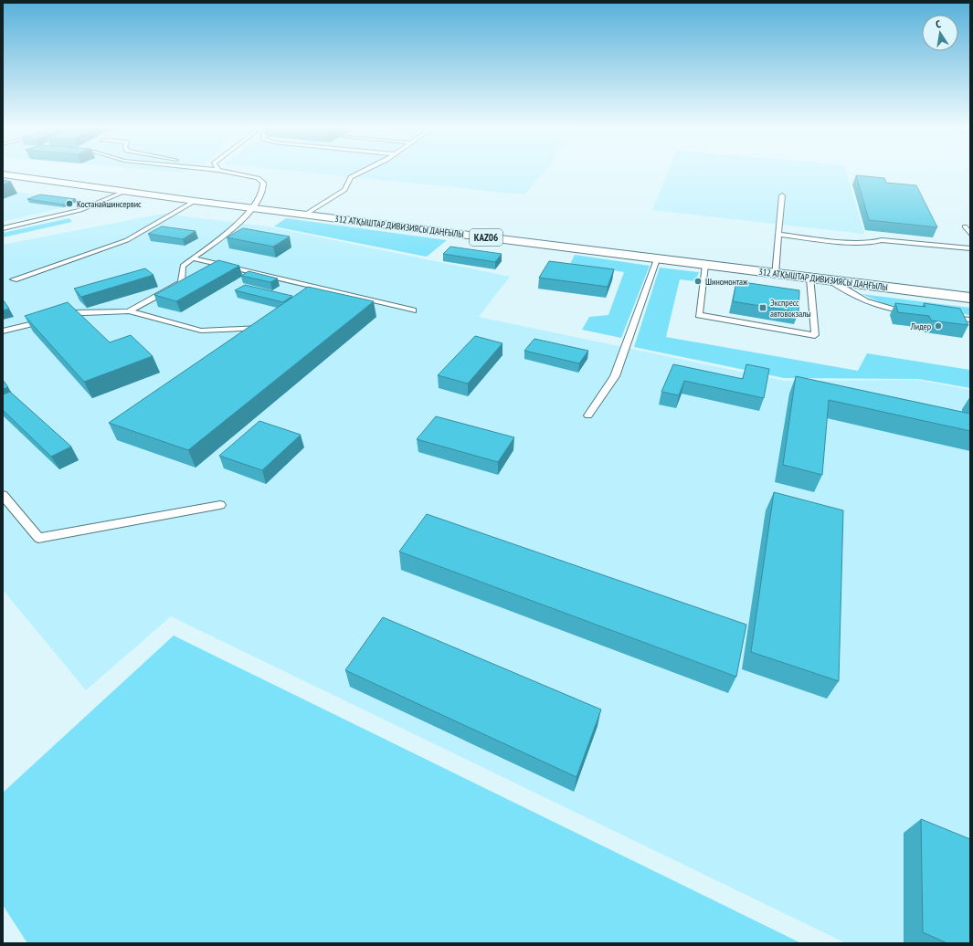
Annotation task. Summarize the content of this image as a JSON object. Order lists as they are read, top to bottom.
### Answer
{
  "streets": {
    "main road": ["312 АТҚЫШТАР ДИВИЗИЯСЫ ДАҢҒЫЛЫ", "KАZ06"]
  },
  "places": {
    "other": ["Костанайшинсервис", "Шиномонтаж", "Лидер"],
    "transit": ["Экспресс автовокзалы"]
  },
  "north": "top"
}
